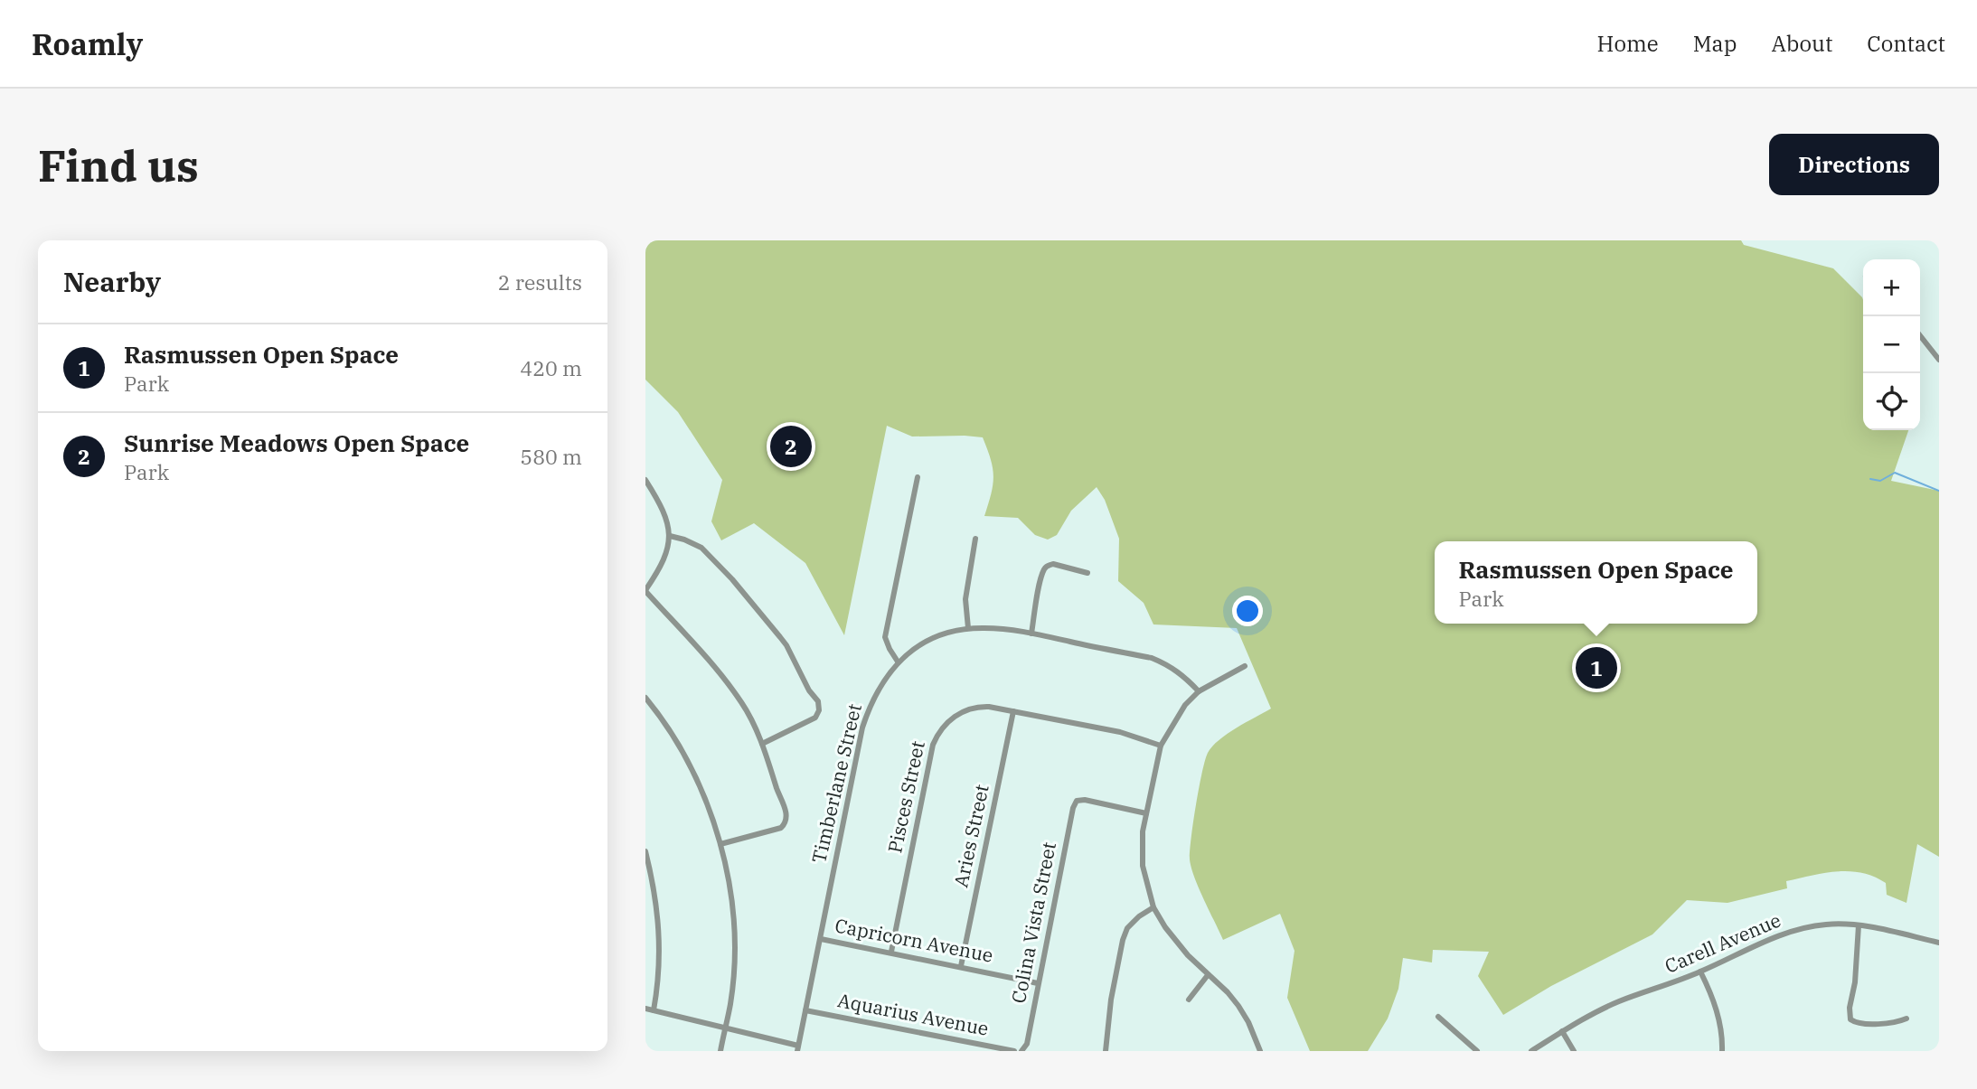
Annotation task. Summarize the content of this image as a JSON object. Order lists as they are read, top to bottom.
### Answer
{
  "streets": {
    "street": [
      "Timberlane Street",
      "Pisces Street",
      "Aries Street",
      "Colina Vista Street",
      "Capricorn Avenue",
      "Carell Avenue",
      "Aquarius Avenue"
    ]
  },
  "crossings": [
    ["Timberlane Street", "Capricorn Avenue"],
    ["Timberlane Street", "Aquarius Avenue"],
    ["Pisces Street", "Aries Street"],
    ["Pisces Street", "Capricorn Avenue"],
    ["Aries Street", "Capricorn Avenue"],
    ["Colina Vista Street", "Capricorn Avenue"]
  ],
  "page": {
    "header": "Roamly",
    "nav": [
      "Home",
      "Map",
      "About",
      "Contact"
    ],
    "buttons": "Directions",
    "title": "Find us",
    "heading": ["Nearby", "2 results"],
    "map_buttons": ["+", "−"],
    "list": [
      {
        "mark": "1",
        "name": "Rasmussen Open Space",
        "note": "Park",
        "value": "420 m"
      },
      {
        "mark": "2",
        "name": "Sunrise Meadows Open Space",
        "note": "Park",
        "value": "580 m"
      }
    ],
    "pins": ["2", "1"],
    "popup": ["Rasmussen Open Space", "Park"]
  }
}
